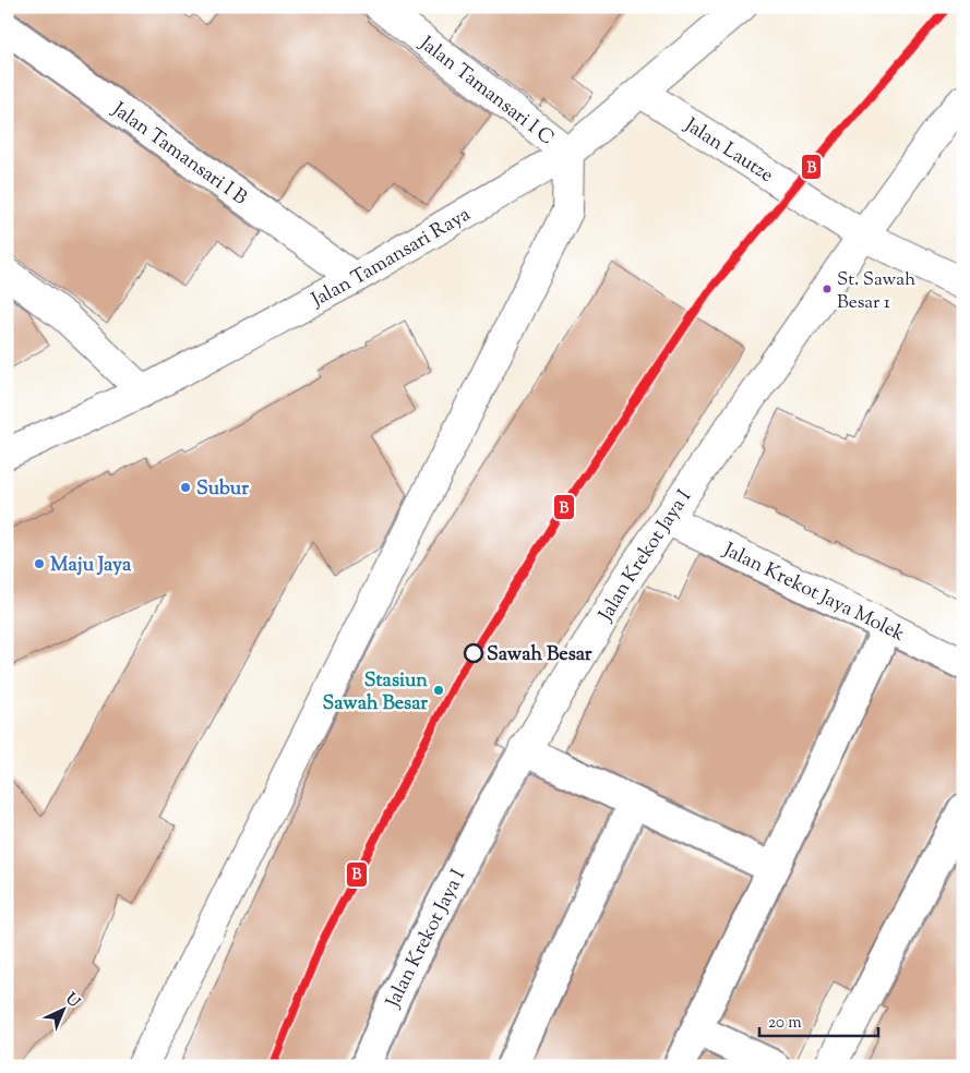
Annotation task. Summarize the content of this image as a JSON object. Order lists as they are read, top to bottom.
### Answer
{
  "streets": {
    "street": [
      "Jalan Tamansari I C",
      "Jalan Lautze",
      "Jalan Tamansari I B",
      "Jalan Tamansari Raya",
      "Jalan Krekot Jaya I",
      "Jalan Krekot Jaya Molek"
    ]
  },
  "crossings": [
    ["Jalan Tamansari I C", "Jalan Tamansari Raya"],
    ["Jalan Lautze", "Jalan Tamansari Raya"],
    ["Jalan Lautze", "Jalan Krekot Jaya I"],
    ["Jalan Tamansari I B", "Jalan Tamansari Raya"],
    ["Jalan Krekot Jaya I", "Jalan Krekot Jaya Molek"]
  ],
  "places": [
    "St. Sawah Besar 1",
    "Subur",
    "Maju Jaya",
    "Sawah Besar",
    "Stasiun Sawah Besar"
  ],
  "lines": ["rail line B"],
  "scale_bar": "20 m",
  "north": "top right"
}
